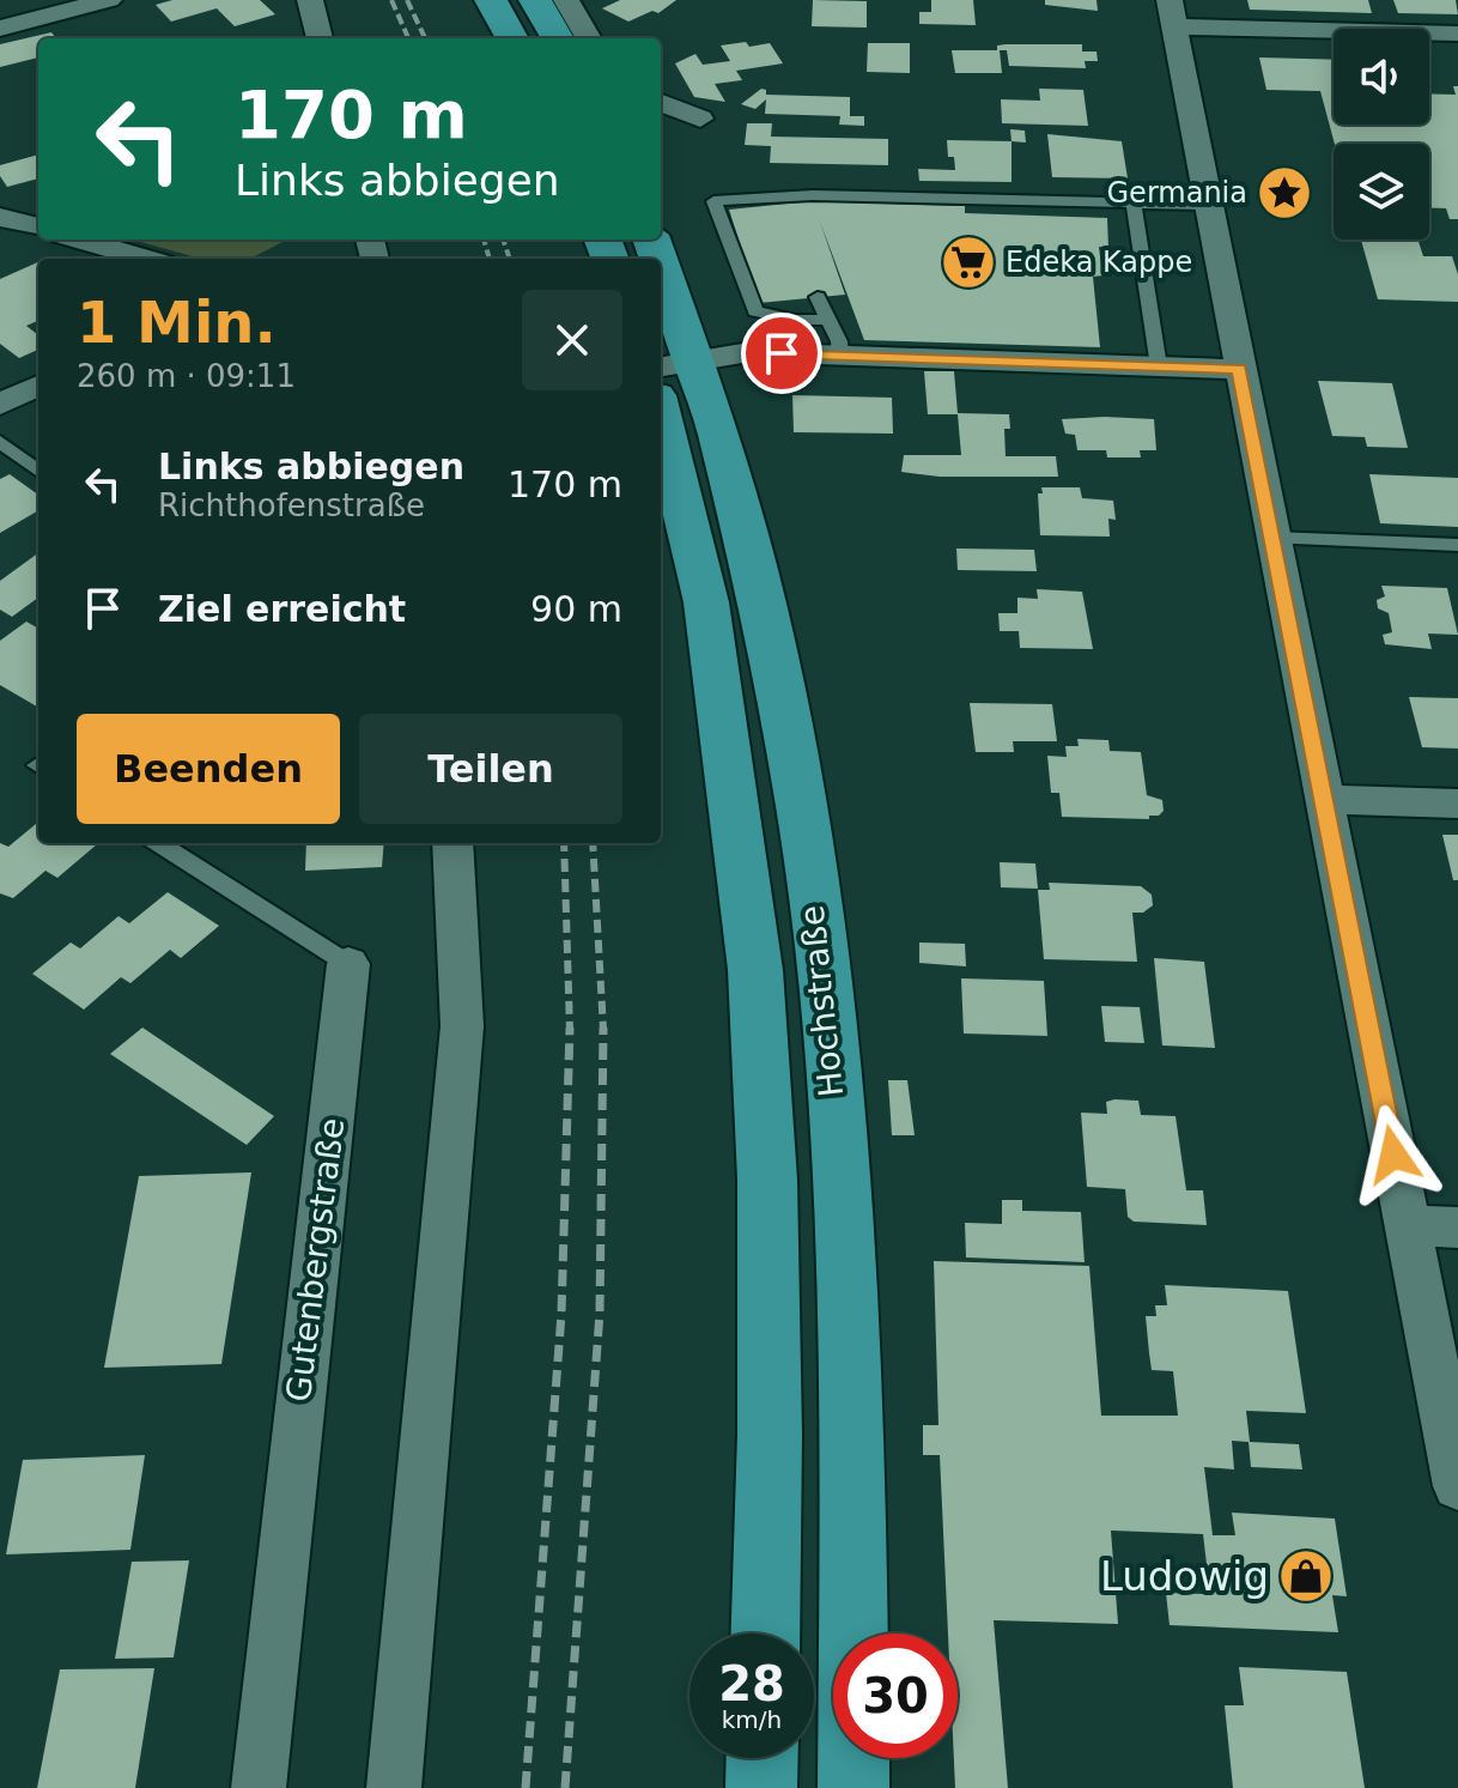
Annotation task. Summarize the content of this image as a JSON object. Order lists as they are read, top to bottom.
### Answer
{
  "streets": {
    "main road": ["Hochstraße"],
    "street": ["Gutenbergstraße"]
  },
  "places": {
    "place": ["Germania"],
    "supermarket": ["Edeka Kappe"],
    "shop": ["Ludowig"]
  },
  "page": {
    "turn": ["170 m", "Links abbiegen"],
    "heading": ["1 Min.", "260 m · 09:11"],
    "list": [
      {
        "name": "Links abbiegen",
        "note": "Richthofenstraße",
        "value": "170 m"
      },
      {
        "name": "Ziel erreicht",
        "value": "90 m"
      }
    ],
    "buttons": ["Beenden", "Teilen"],
    "speed": "28 km/h",
    "limit": "30"
  }
}
